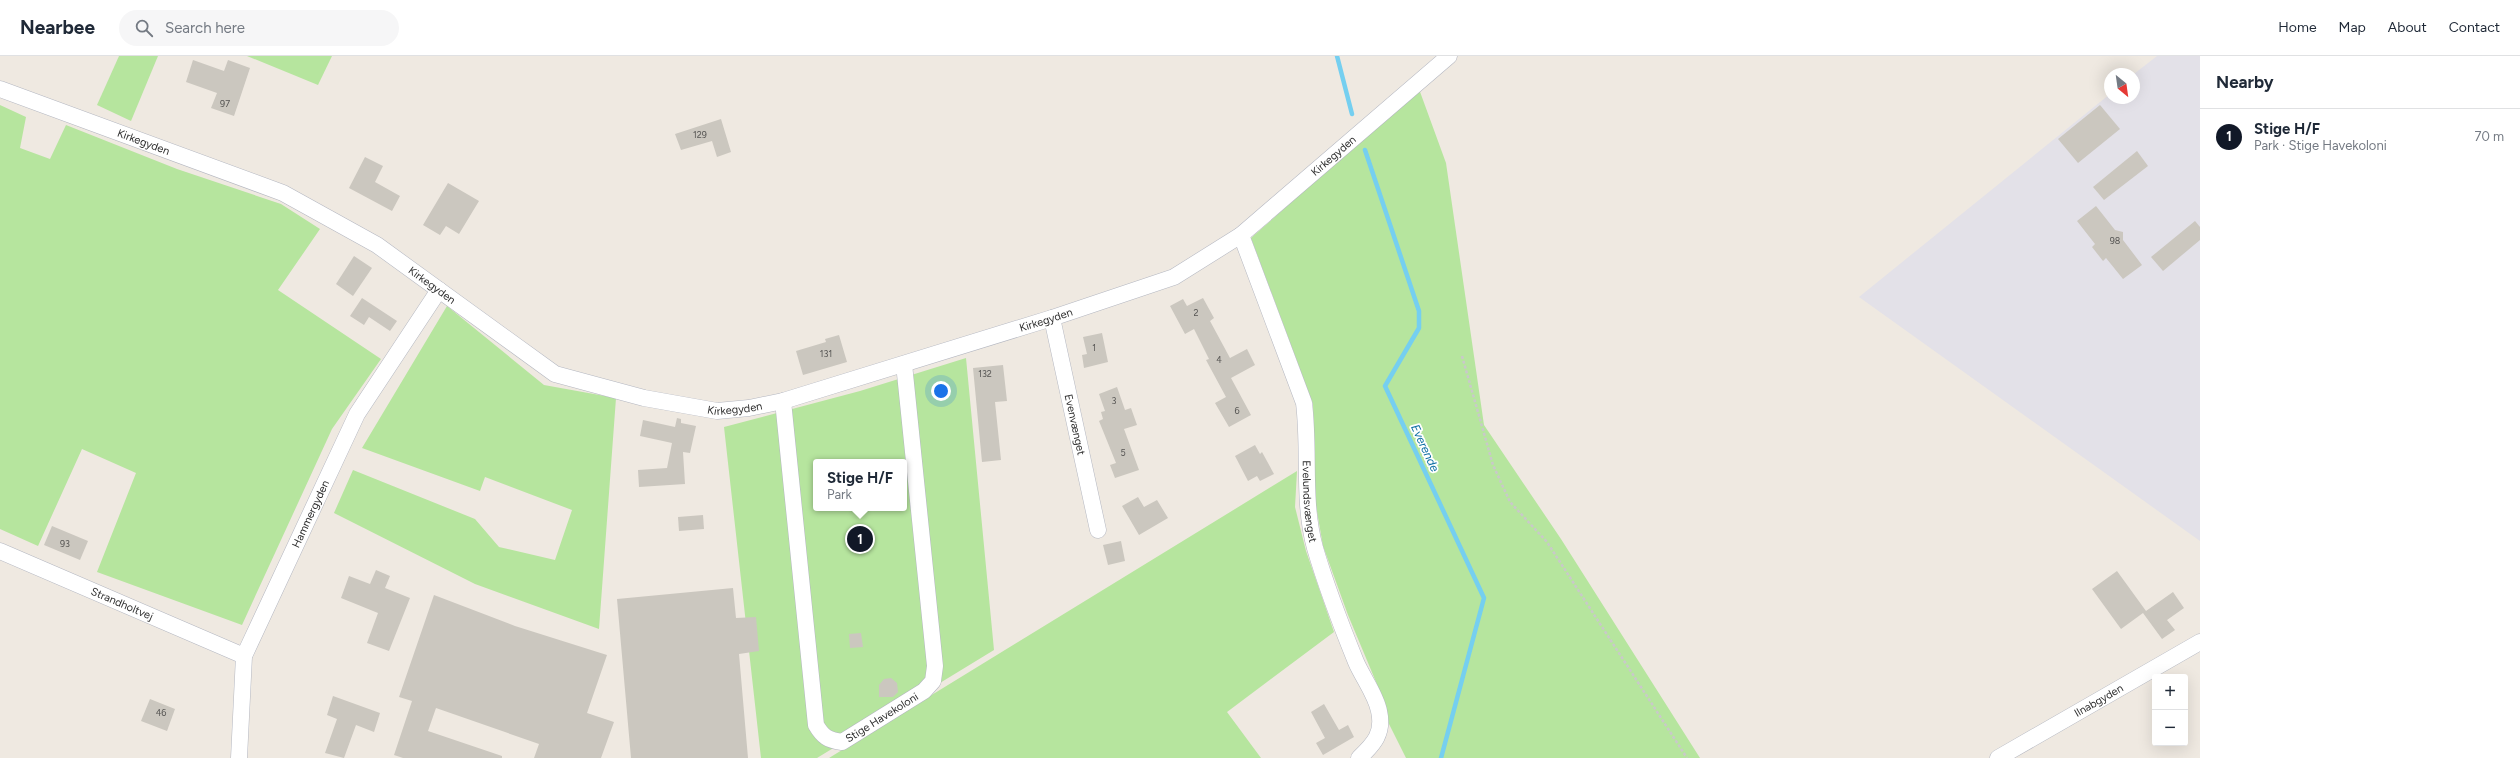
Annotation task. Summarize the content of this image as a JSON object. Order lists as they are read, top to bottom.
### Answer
{
  "streets": {
    "street": [
      "Kirkegyden",
      "Evenvænget",
      "Evelundsvænget",
      "Hammergyden",
      "Strandholtvej",
      "Ilnabgyden",
      "Stige Havekoloni"
    ]
  },
  "crossings": [
    ["Kirkegyden", "Evenvænget"],
    ["Kirkegyden", "Evelundsvænget"],
    ["Kirkegyden", "Hammergyden"],
    ["Kirkegyden", "Stige Havekoloni"],
    ["Hammergyden", "Strandholtvej"]
  ],
  "water": ["Everende"],
  "house_numbers": [
    "97",
    "129",
    "98",
    "2",
    "1",
    "131",
    "4",
    "132",
    "3",
    "6",
    "5",
    "93",
    "46"
  ],
  "north": "bottom right",
  "page": {
    "header": "Nearbee",
    "search": "Search here",
    "nav": [
      "Home",
      "Map",
      "About",
      "Contact"
    ],
    "heading": "Nearby",
    "list": [
      {
        "mark": "1",
        "name": "Stige H/F",
        "note": "Park · Stige Havekoloni",
        "value": "70 m"
      }
    ],
    "popup": ["Stige H/F", "Park"],
    "pins": "1",
    "map_buttons": ["+", "−"]
  }
}
